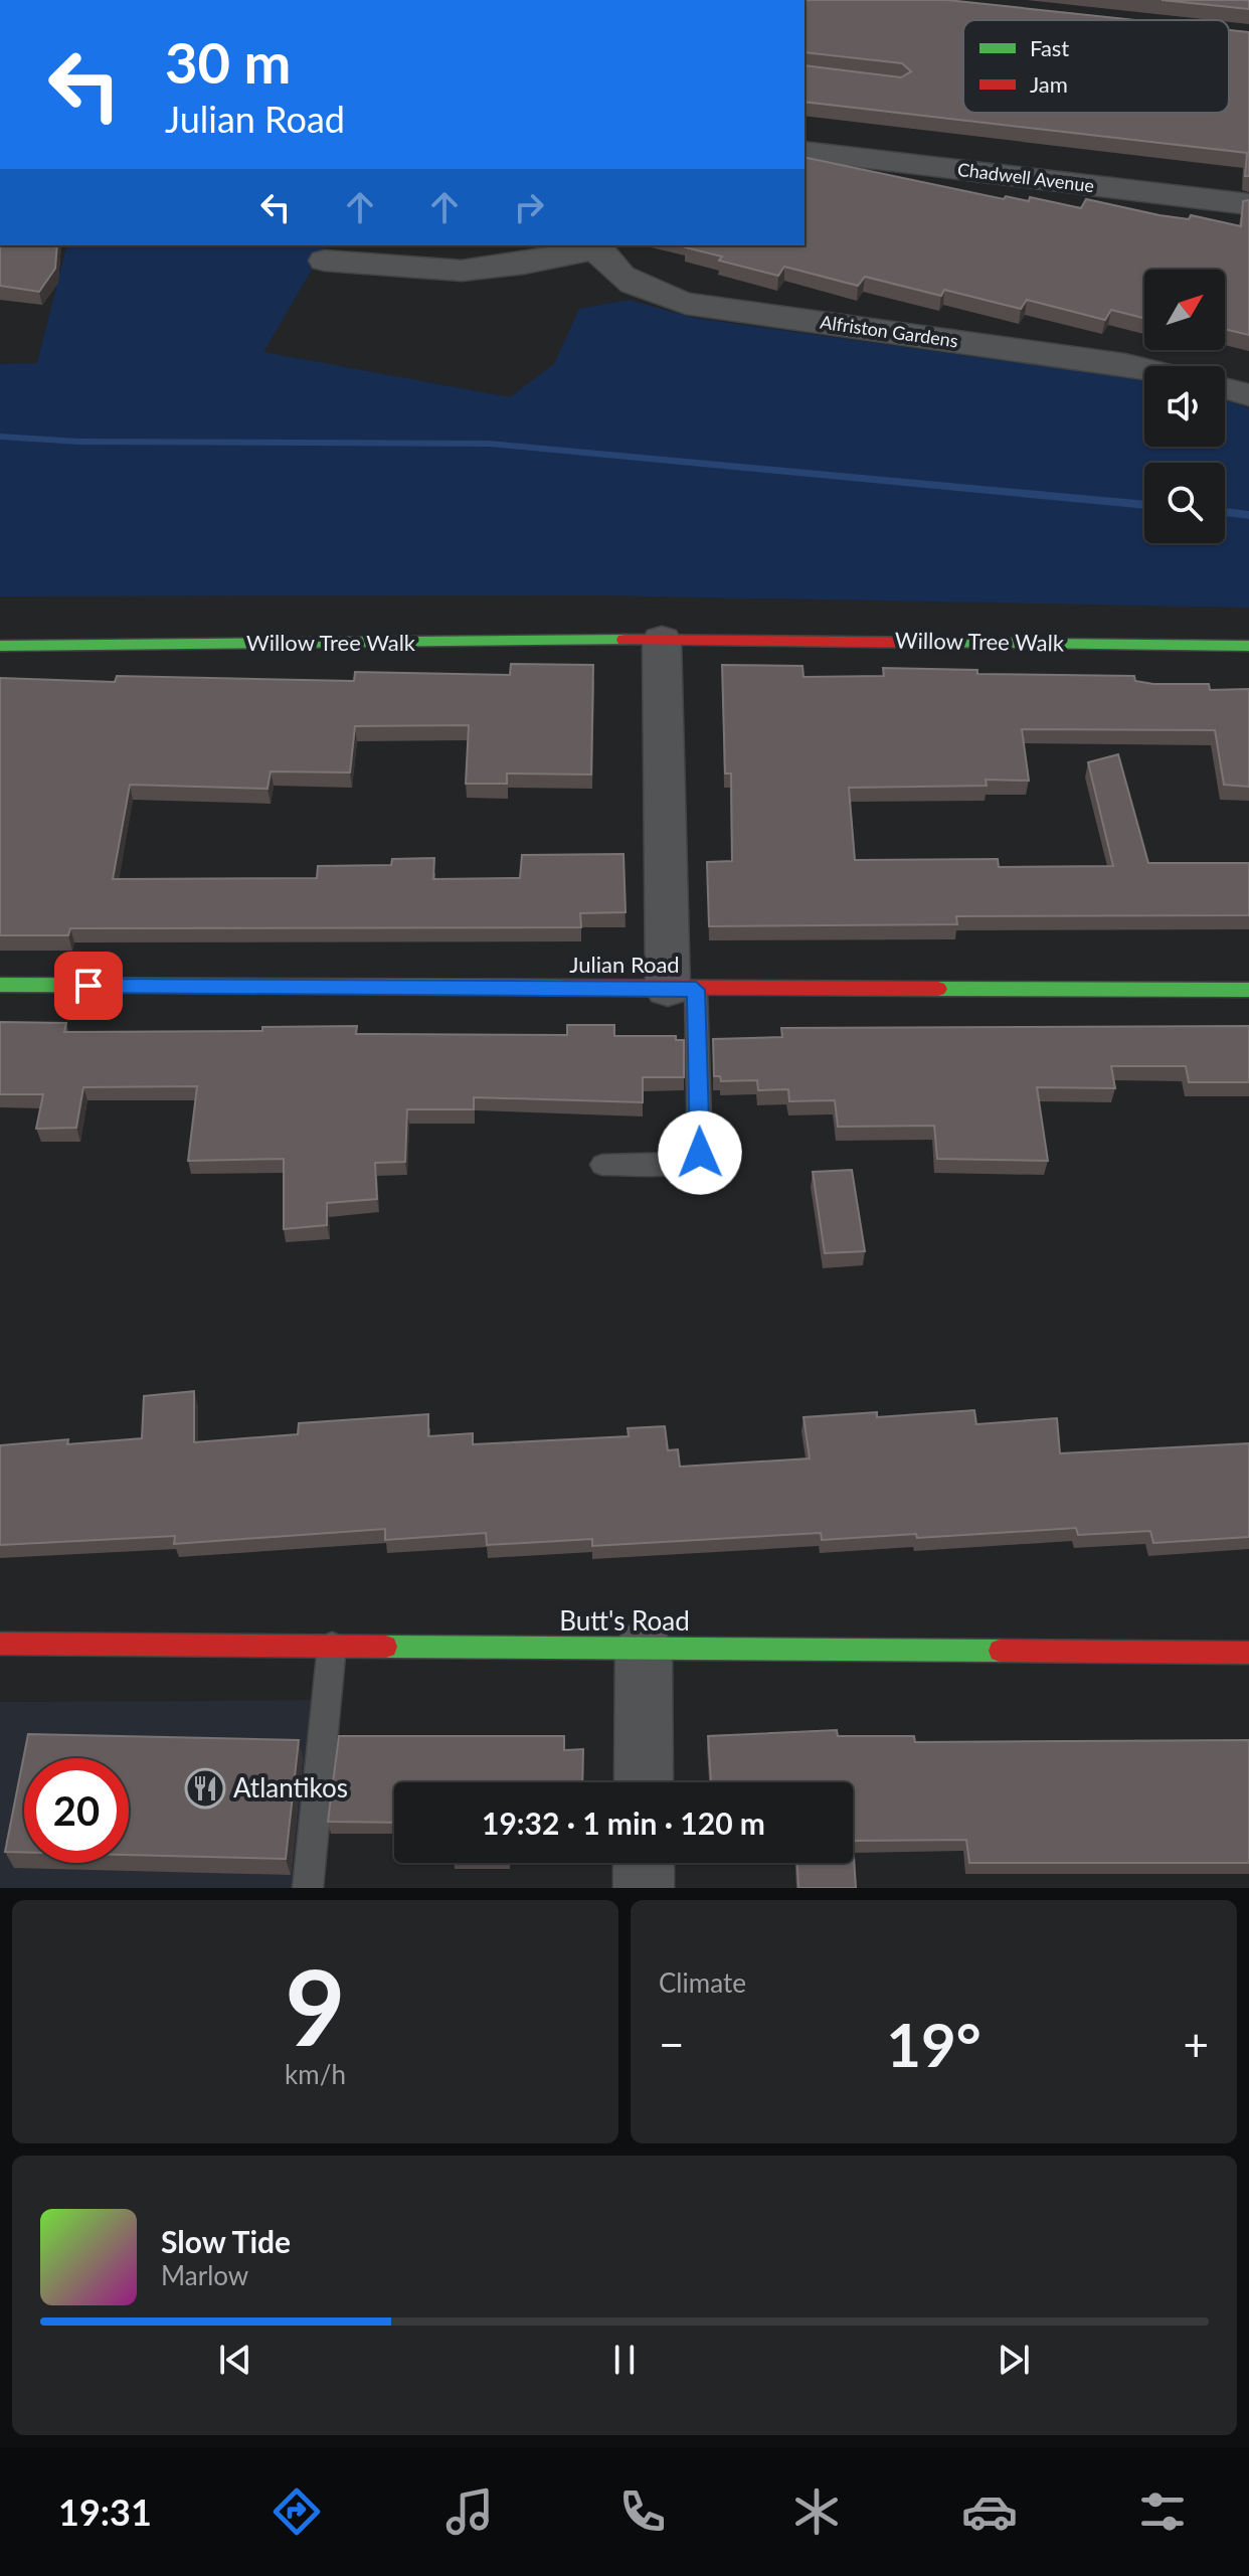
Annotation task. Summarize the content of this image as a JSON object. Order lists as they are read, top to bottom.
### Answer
{
  "streets": {
    "street": [
      "Chadwell Avenue",
      "Alfriston Gardens",
      "Willow Tree Walk",
      "Julian Road",
      "Butt's Road"
    ]
  },
  "places": {
    "restaurant": ["Atlantikos"]
  },
  "legend": ["Fast", "Jam"],
  "north": "top right",
  "page": {
    "turn": ["30 m", "Julian Road"],
    "limit": "20",
    "trip": "19:32 · 1 min · 120 m",
    "tile": [
      ["9", "km/h"],
      "Climate"
    ],
    "heat": ["−", "19°", "+"],
    "song": ["Slow Tide", "Marlow"],
    "tabs": "19:31"
  }
}
